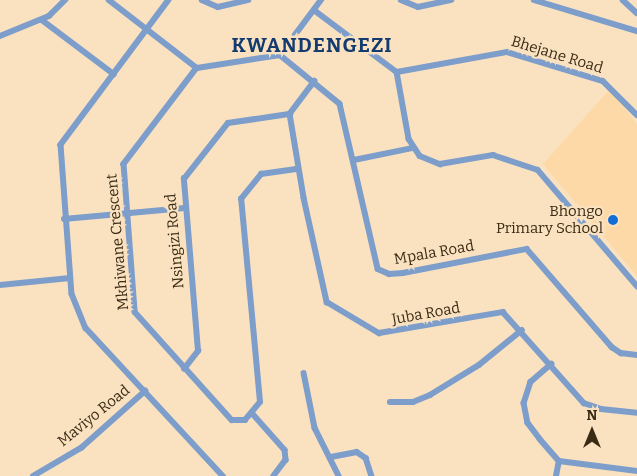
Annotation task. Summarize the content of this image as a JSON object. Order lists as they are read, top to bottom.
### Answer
{
  "streets": {
    "street": [
      "Bhejane Road",
      "Nsingizi Road",
      "Mkhiwane Crescent",
      "Mpala Road",
      "Juba Road",
      "Maviyo Road"
    ]
  },
  "crossings": [
    ["Nsingizi Road", "Mkhiwane Crescent"],
    ["Nsingizi Road", "Juba Road"]
  ],
  "districts": ["KWANDENGEZI"],
  "places": ["Bhongo Primary School"],
  "north": "top"
}
